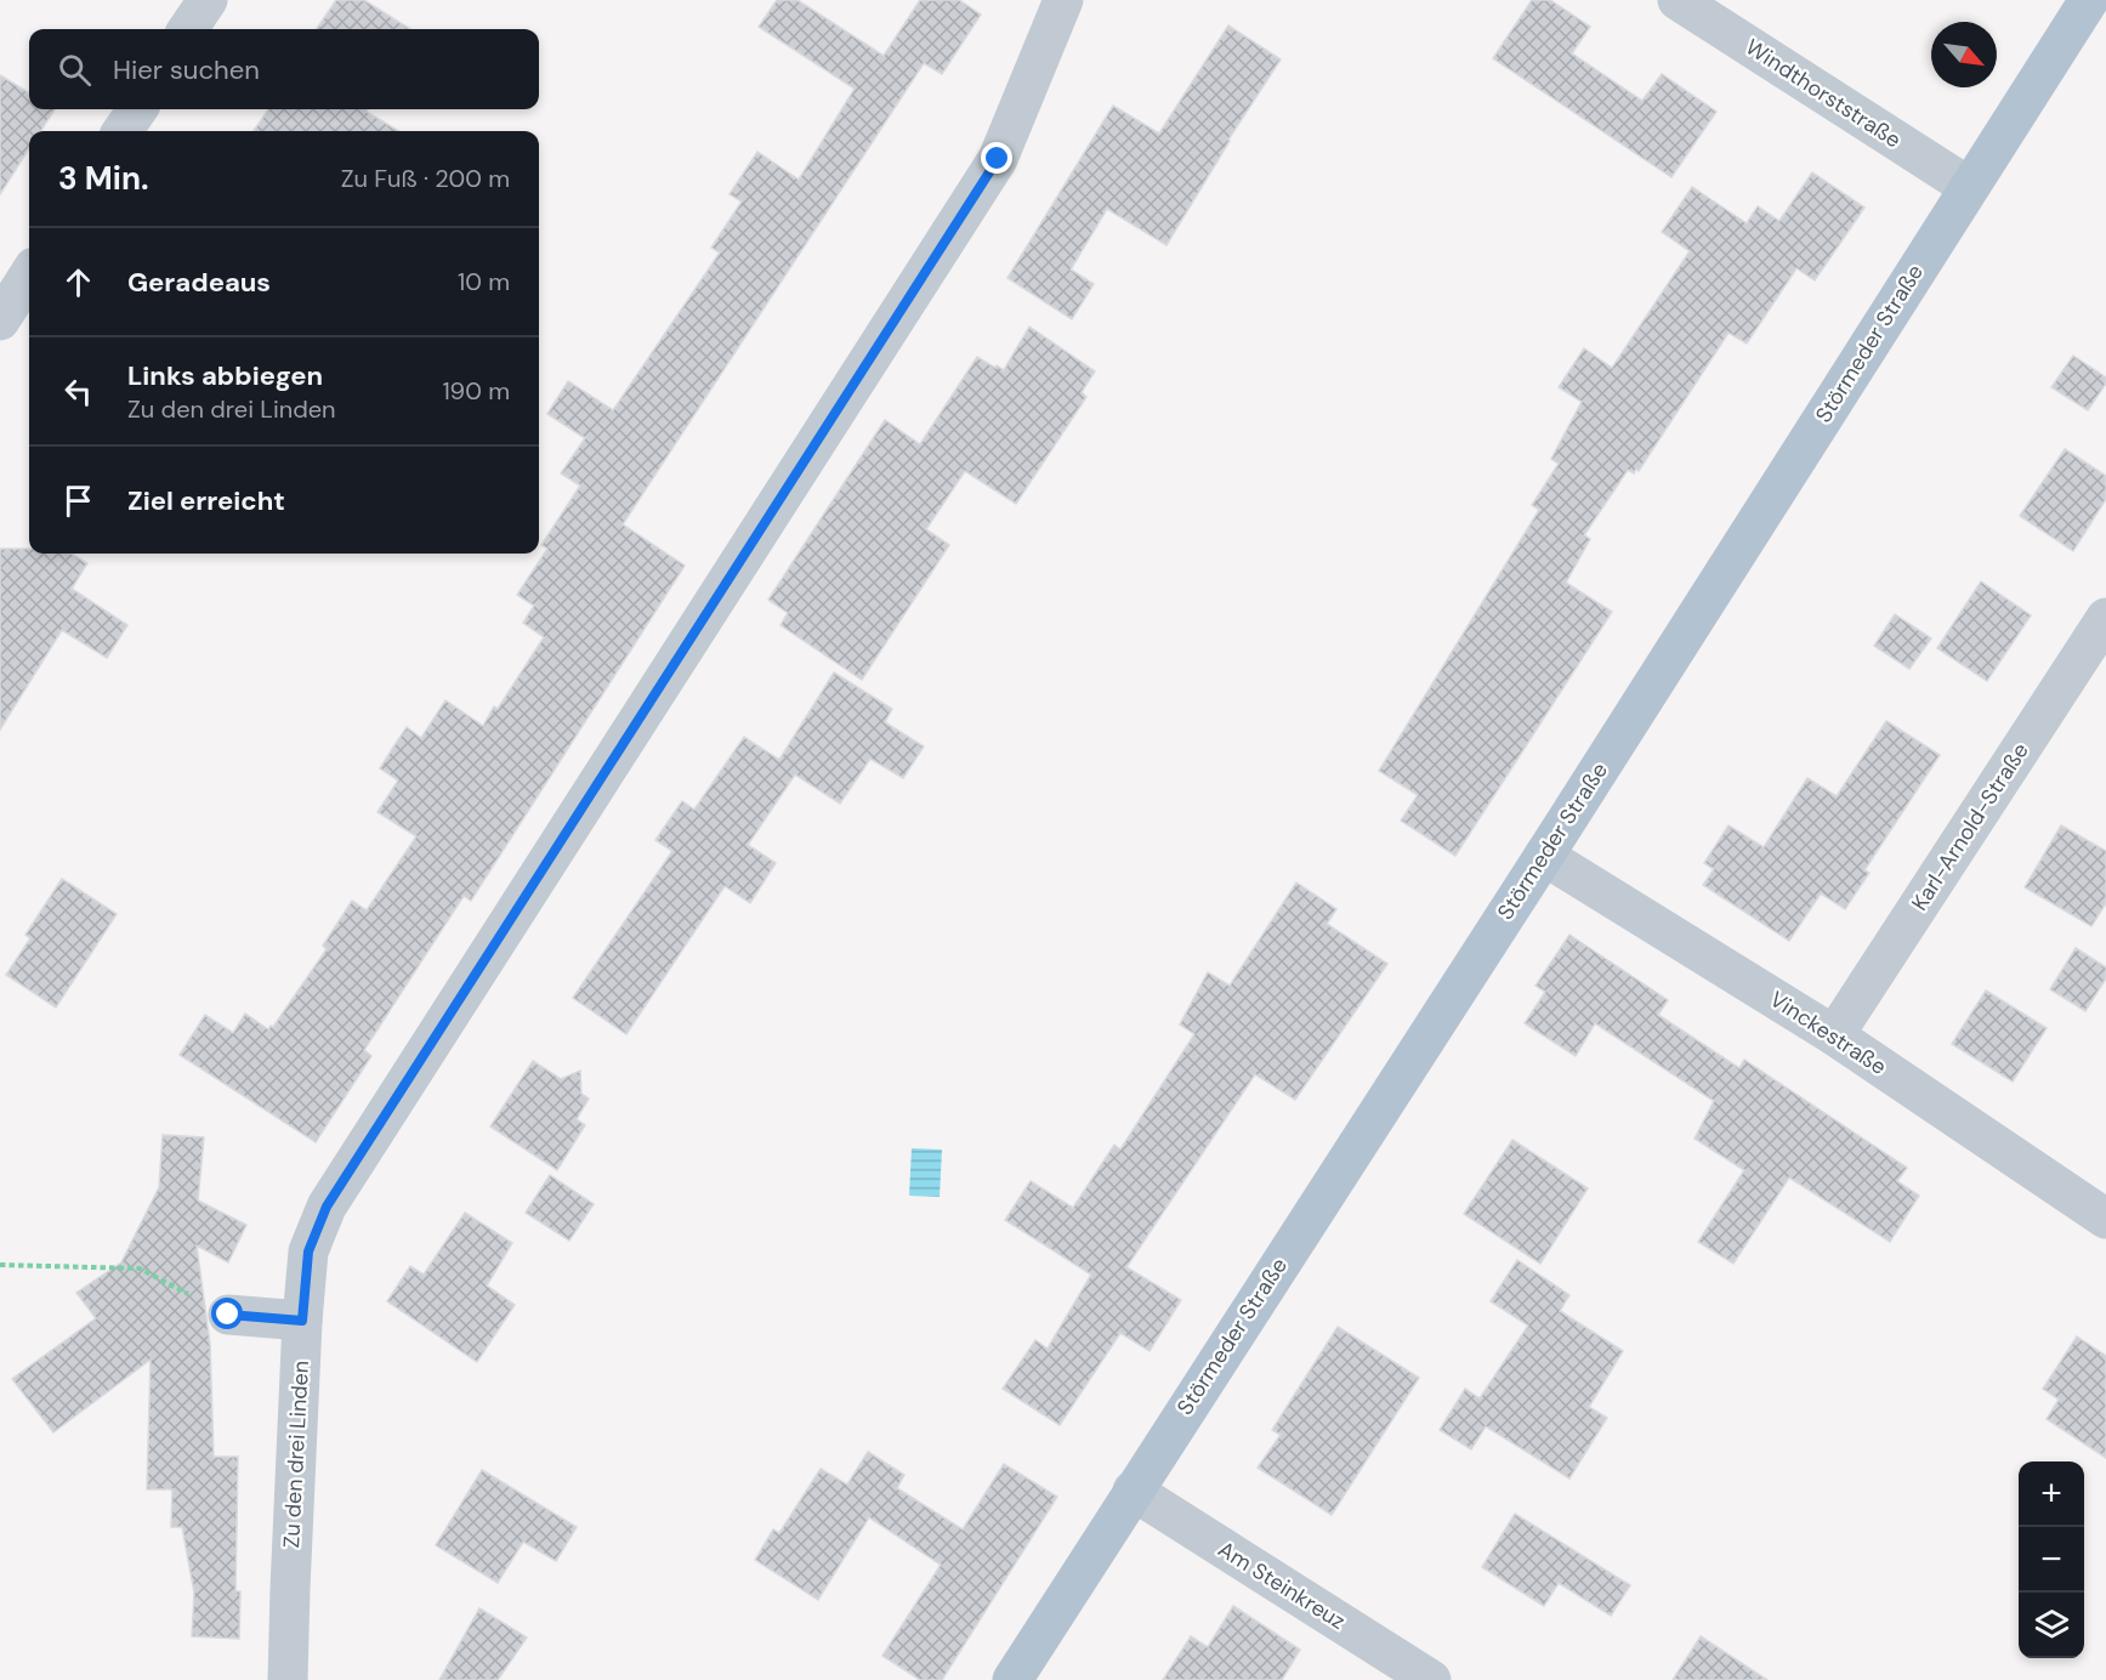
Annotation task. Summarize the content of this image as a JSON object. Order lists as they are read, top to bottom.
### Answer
{
  "streets": {
    "main road": ["Störmeder Straße"],
    "street": [
      "Windthorststraße",
      "Karl-Arnold-Straße",
      "Vinckestraße",
      "Zu den drei Linden",
      "Am Steinkreuz"
    ]
  },
  "crossings": [
    ["Windthorststraße", "Störmeder Straße"],
    ["Störmeder Straße", "Vinckestraße"],
    ["Störmeder Straße", "Am Steinkreuz"],
    ["Karl-Arnold-Straße", "Vinckestraße"]
  ],
  "north": "bottom right",
  "page": {
    "search": "Hier suchen",
    "heading": ["3 Min.", "Zu Fuß · 200 m"],
    "list": [
      ["Geradeaus", "10 m"],
      ["Links abbiegen", "Zu den drei Linden", "190 m"],
      "Ziel erreicht"
    ],
    "map_buttons": ["+", "−"]
  }
}
